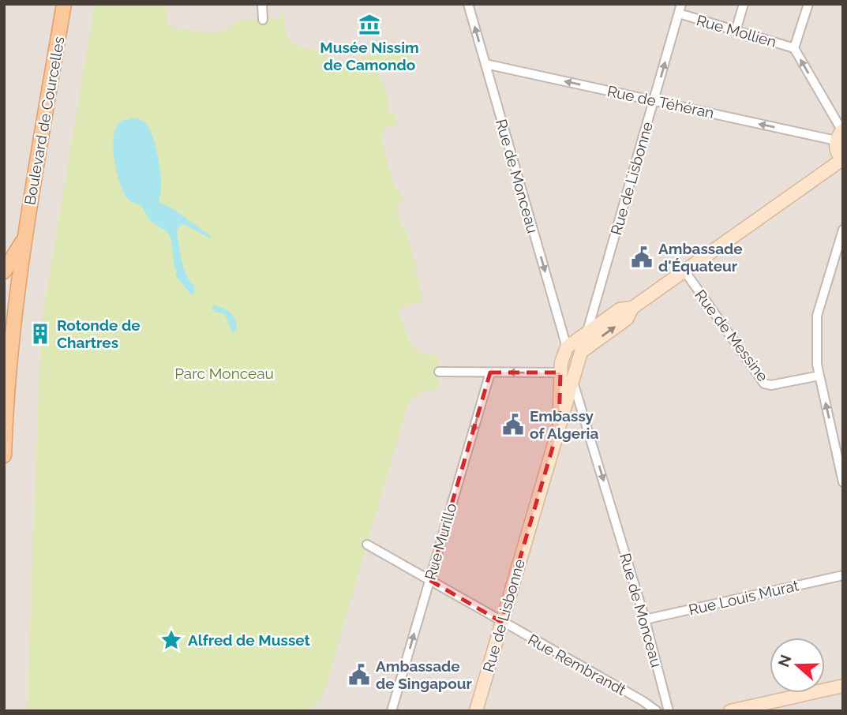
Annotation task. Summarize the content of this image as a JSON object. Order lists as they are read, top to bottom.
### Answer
{
  "streets": {
    "main road": ["Boulevard de Courcelles"],
    "street": [
      "Rue Mollien",
      "Rue de Téhéran",
      "Rue de Monceau",
      "Rue de Lisbonne",
      "Rue de Messine",
      "Rue Murillo",
      "Rue Louis Murat",
      "Rue Rembrandt"
    ]
  },
  "crossings": [
    ["Rue Mollien", "Rue de Lisbonne"],
    ["Rue de Téhéran", "Rue de Monceau"],
    ["Rue de Téhéran", "Rue de Lisbonne"],
    ["Rue de Monceau", "Rue de Lisbonne"],
    ["Rue de Monceau", "Rue Louis Murat"],
    ["Rue de Lisbonne", "Rue Rembrandt"],
    ["Rue Murillo", "Rue Rembrandt"]
  ],
  "one_way": ["Rue de Téhéran"],
  "parks": ["Parc Monceau"],
  "places": {
    "museum": ["Musée Nissim de Camondo"],
    "public building": ["Ambassade d'Équateur", "Embassy of Algeria", "Ambassade de Singapour"],
    "building": ["Rotonde de Chartres"],
    "place": ["Alfred de Musset"]
  },
  "north": "left"
}
